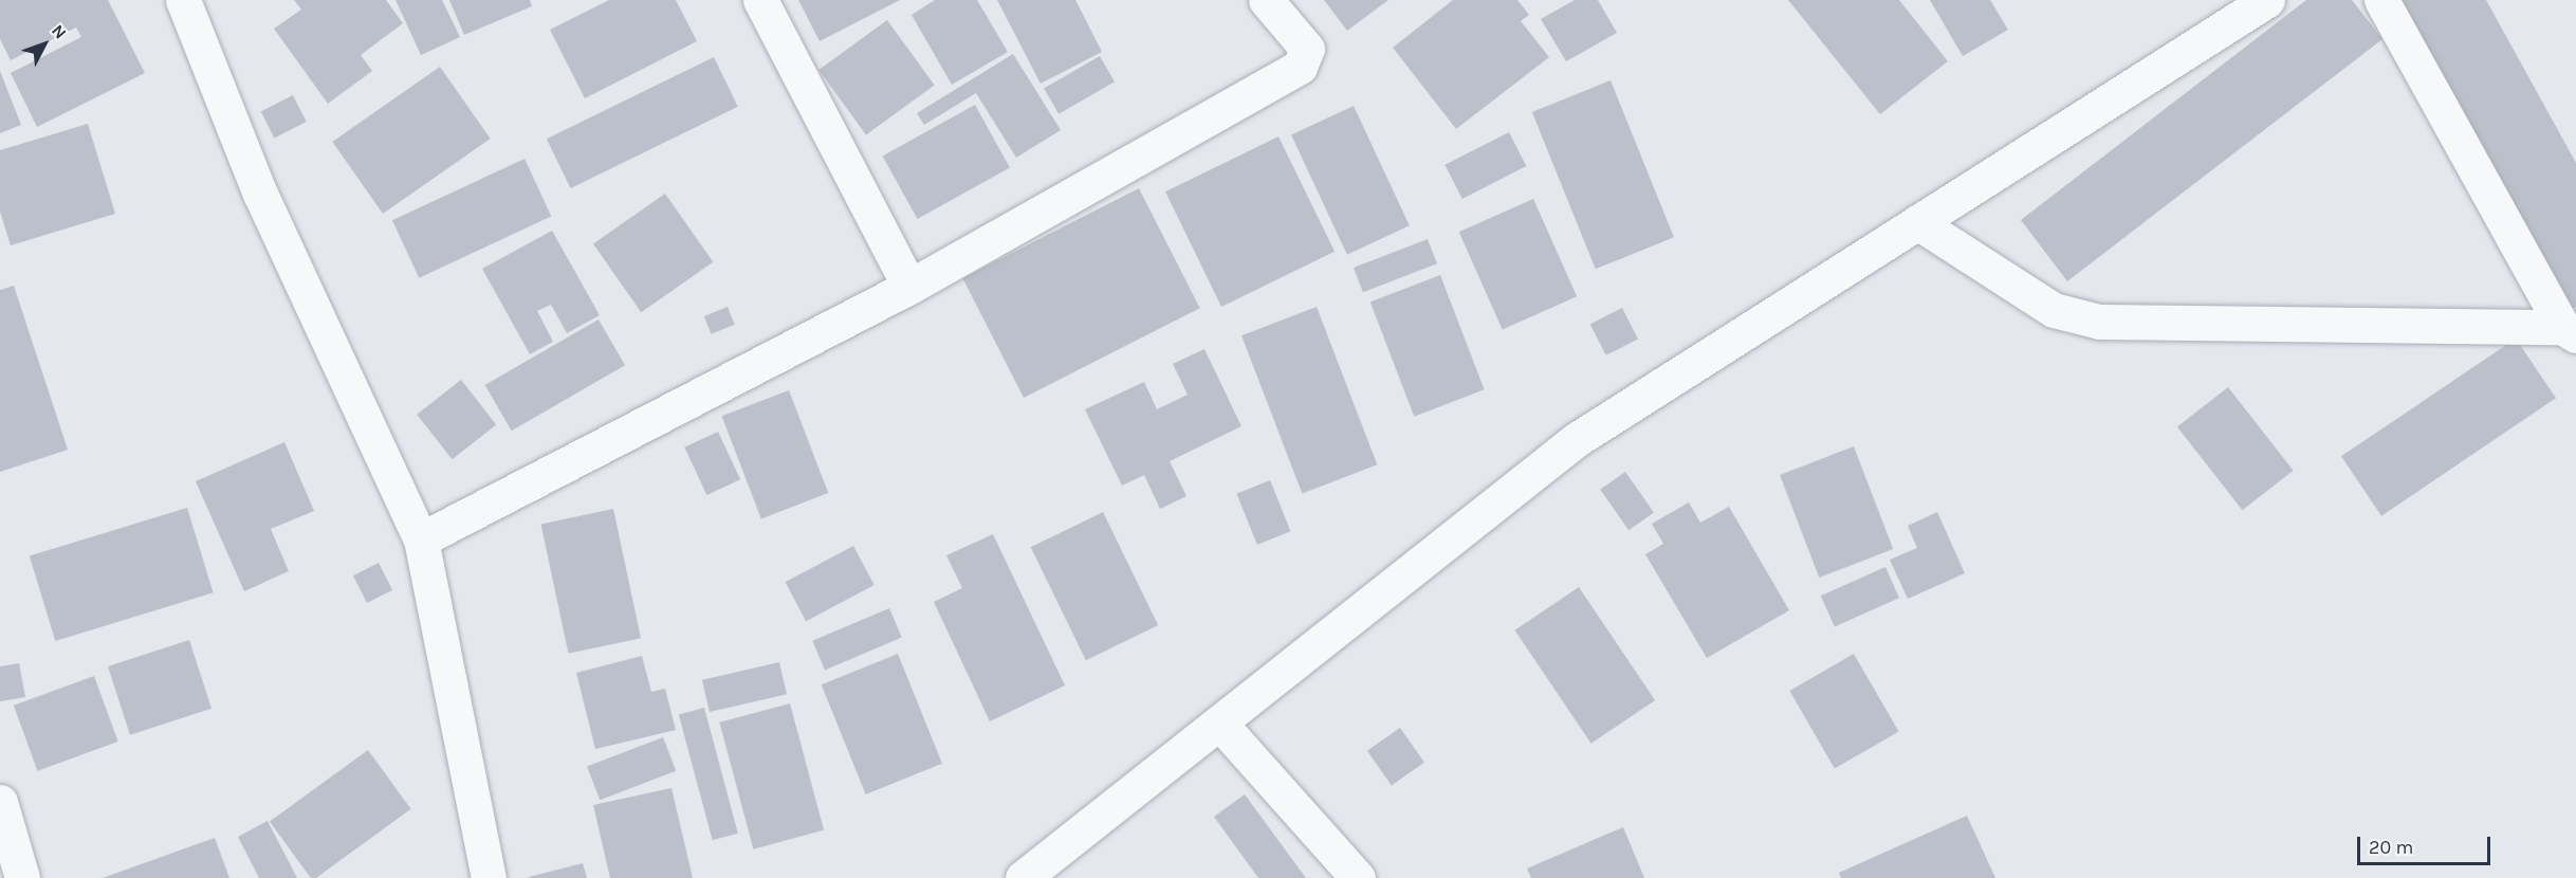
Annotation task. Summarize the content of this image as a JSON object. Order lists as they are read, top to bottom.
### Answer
{
  "scale_bar": "20 m",
  "north": "top right"
}
